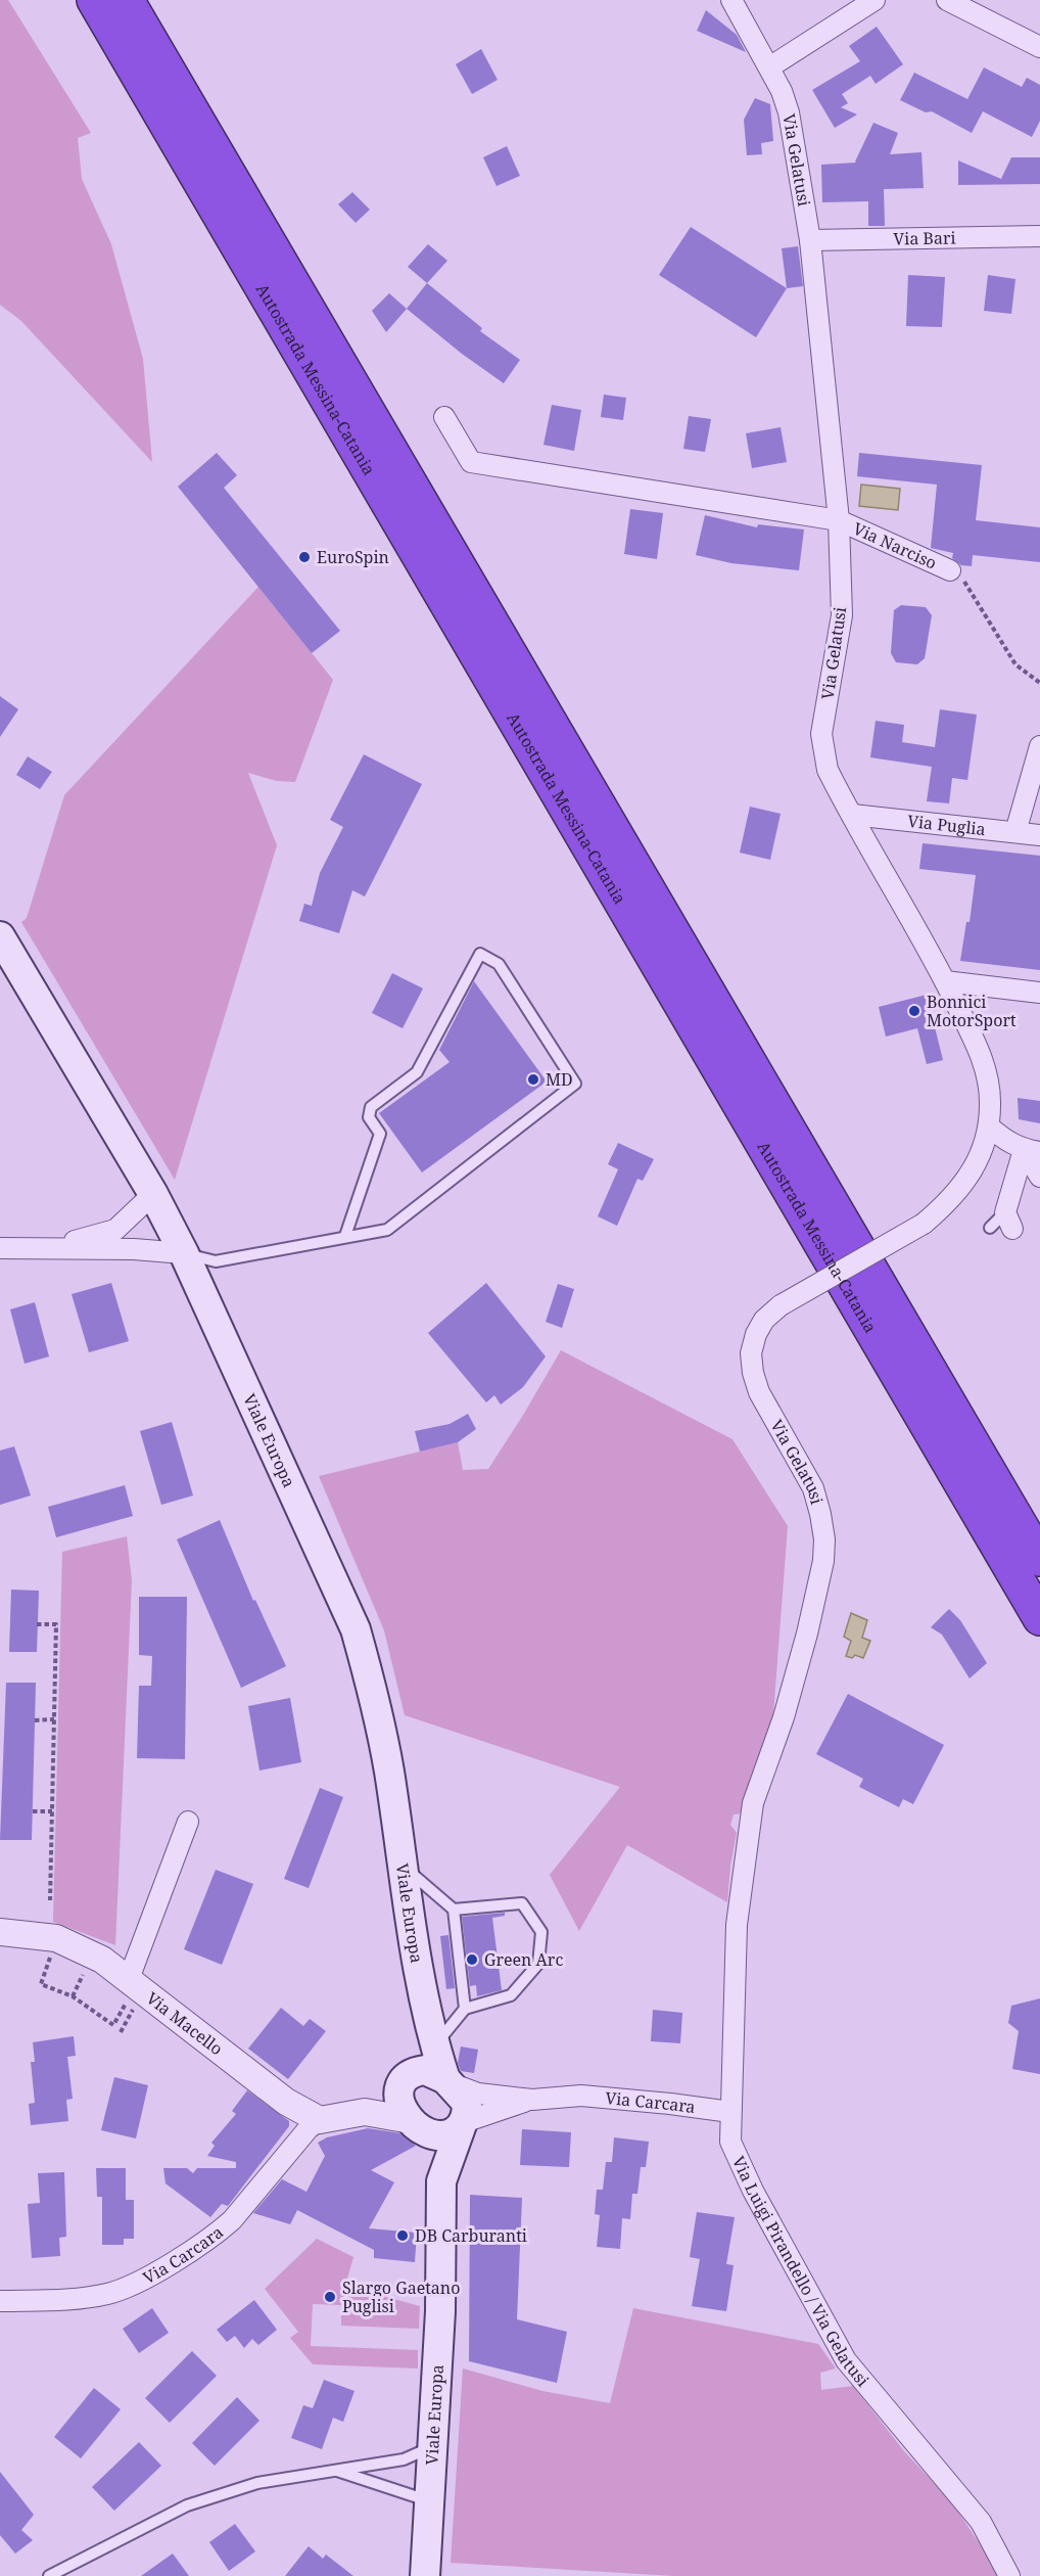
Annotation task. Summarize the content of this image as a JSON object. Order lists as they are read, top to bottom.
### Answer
{
  "streets": {
    "highway": ["Autostrada Messina-Catania"],
    "main road": ["Viale Europa"],
    "street": [
      "Via Gelatusi",
      "Via Bari",
      "Via Narciso",
      "Via Puglia",
      "Via Macello",
      "Via Carcara",
      "Via Luigi Pirandello / Via Gelatusi"
    ]
  },
  "crossings": [
    ["Via Gelatusi", "Via Bari"],
    ["Via Gelatusi", "Via Narciso"],
    ["Via Gelatusi", "Via Puglia"],
    ["Via Gelatusi", "Via Luigi Pirandello / Via Gelatusi"],
    ["Via Macello", "Via Carcara"],
    ["Via Carcara", "Via Luigi Pirandello / Via Gelatusi"]
  ],
  "places": [
    "EuroSpin",
    "Bonnici MotorSport",
    "MD",
    "Green Arc",
    "DB Carburanti",
    "Slargo Gaetano Puglisi"
  ]
}
